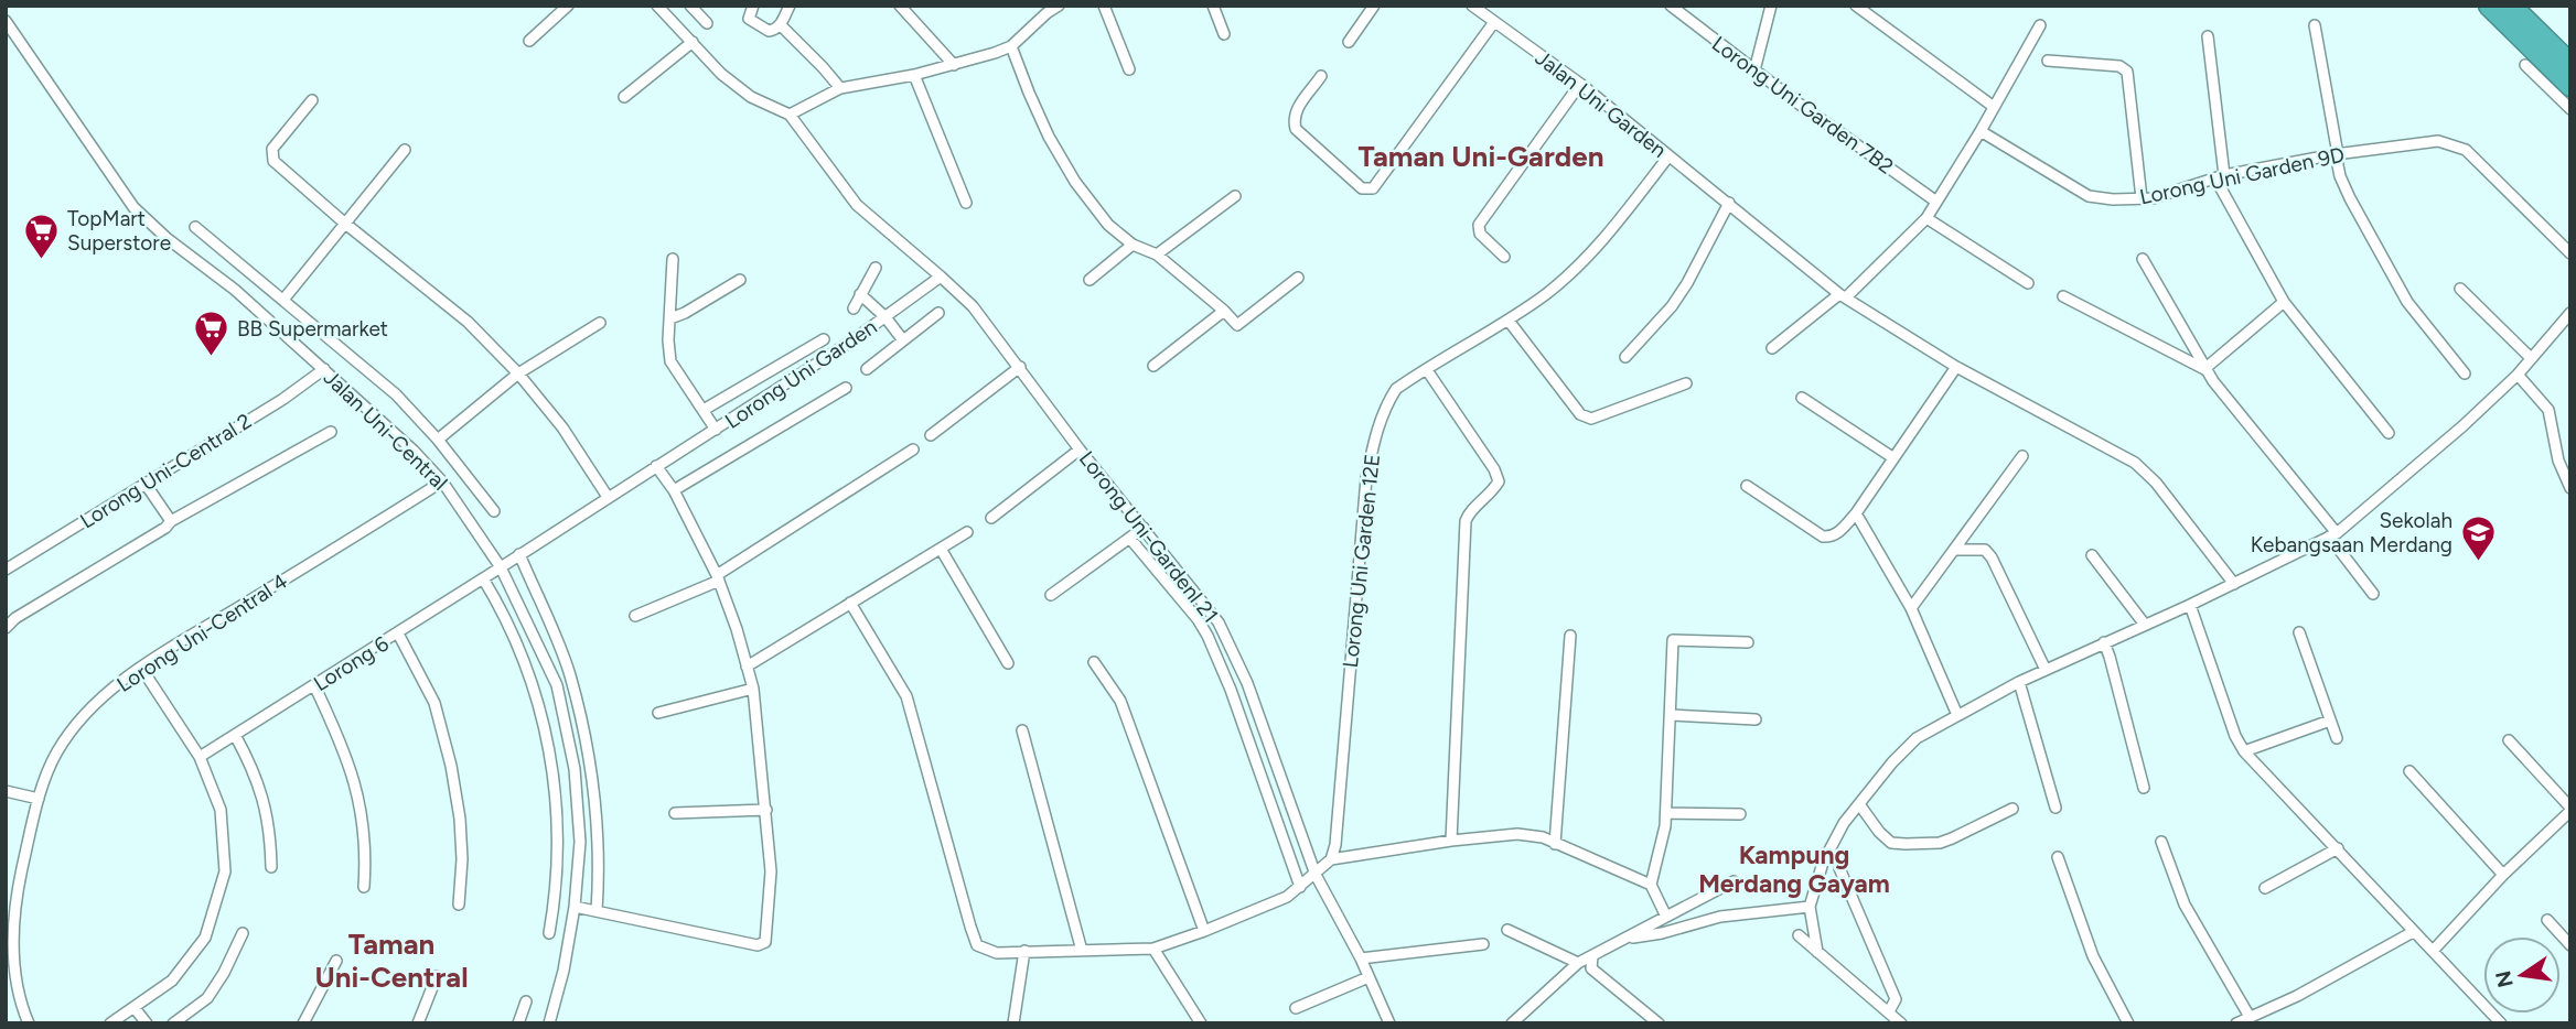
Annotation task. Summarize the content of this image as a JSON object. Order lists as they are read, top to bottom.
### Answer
{
  "streets": {
    "street": [
      "Jalan Uni Garden",
      "Lorong Uni Garden 7B2",
      "Lorong Uni Garden 9D",
      "Lorong Uni Garden",
      "Jalan Uni-Central",
      "Lorong Uni-Central 2",
      "Lorong Uni-Gardenl 21",
      "Lorong Uni Garden 12E",
      "Lorong Uni-Central 4",
      "Lorong 6"
    ]
  },
  "crossings": [
    ["Lorong Uni Garden", "Lorong Uni-Gardenl 21"],
    ["Lorong Uni Garden", "Lorong 6"],
    ["Jalan Uni-Central", "Lorong Uni-Central 2"],
    ["Jalan Uni-Central", "Lorong Uni-Central 4"],
    ["Jalan Uni-Central", "Lorong 6"]
  ],
  "districts": ["Taman Uni-Garden", "Kampung Merdang Gayam", "Taman Uni-Central"],
  "places": {
    "supermarket": ["TopMart Superstore", "BB Supermarket"],
    "school or university": ["Sekolah Kebangsaan Merdang"]
  },
  "north": "left"
}
